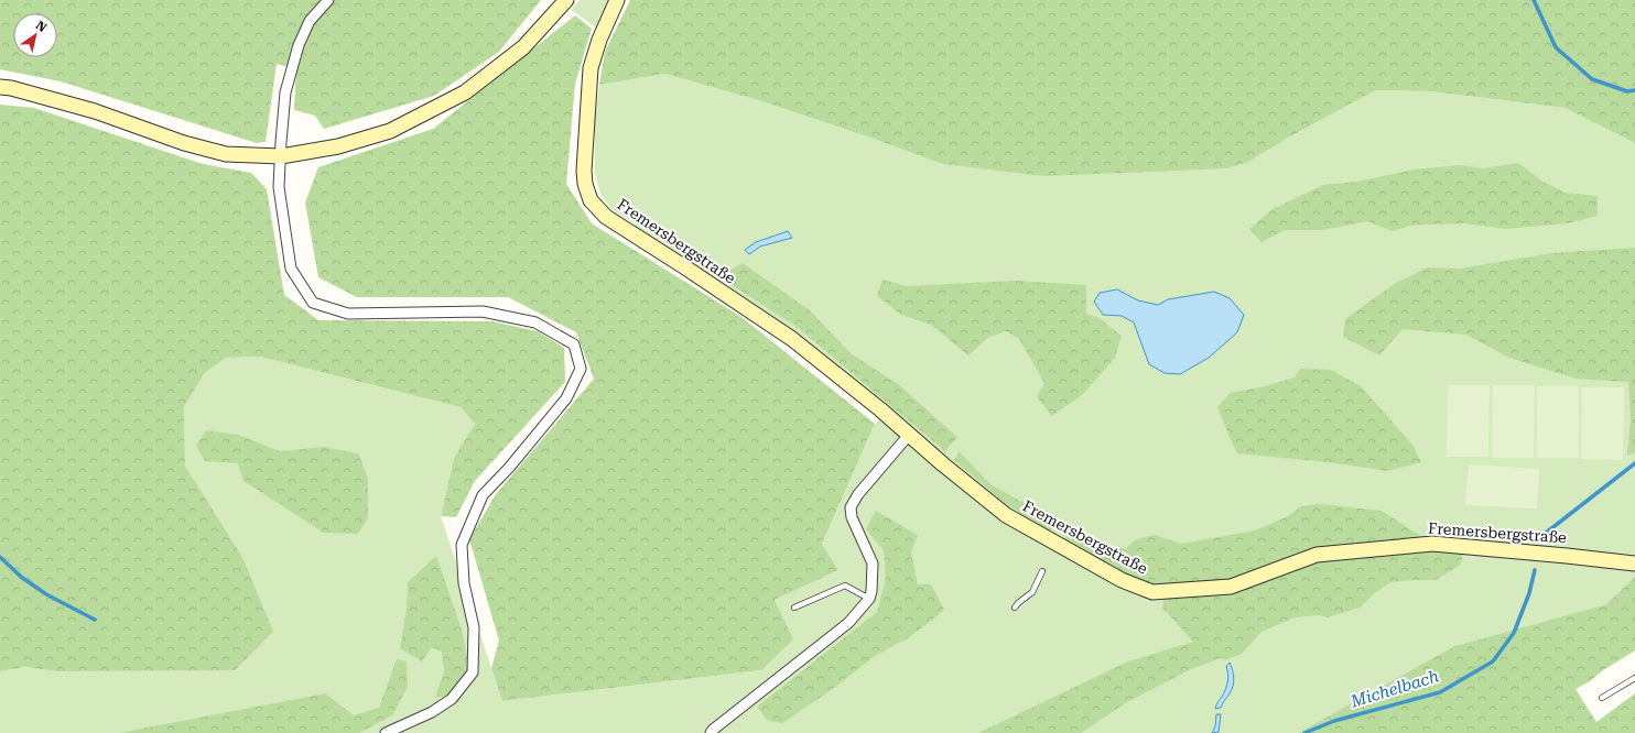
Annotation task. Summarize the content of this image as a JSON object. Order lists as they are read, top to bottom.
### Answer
{
  "streets": {
    "main road": ["Fremersbergstraße"]
  },
  "water": ["Michelbach"],
  "north": "top right"
}
